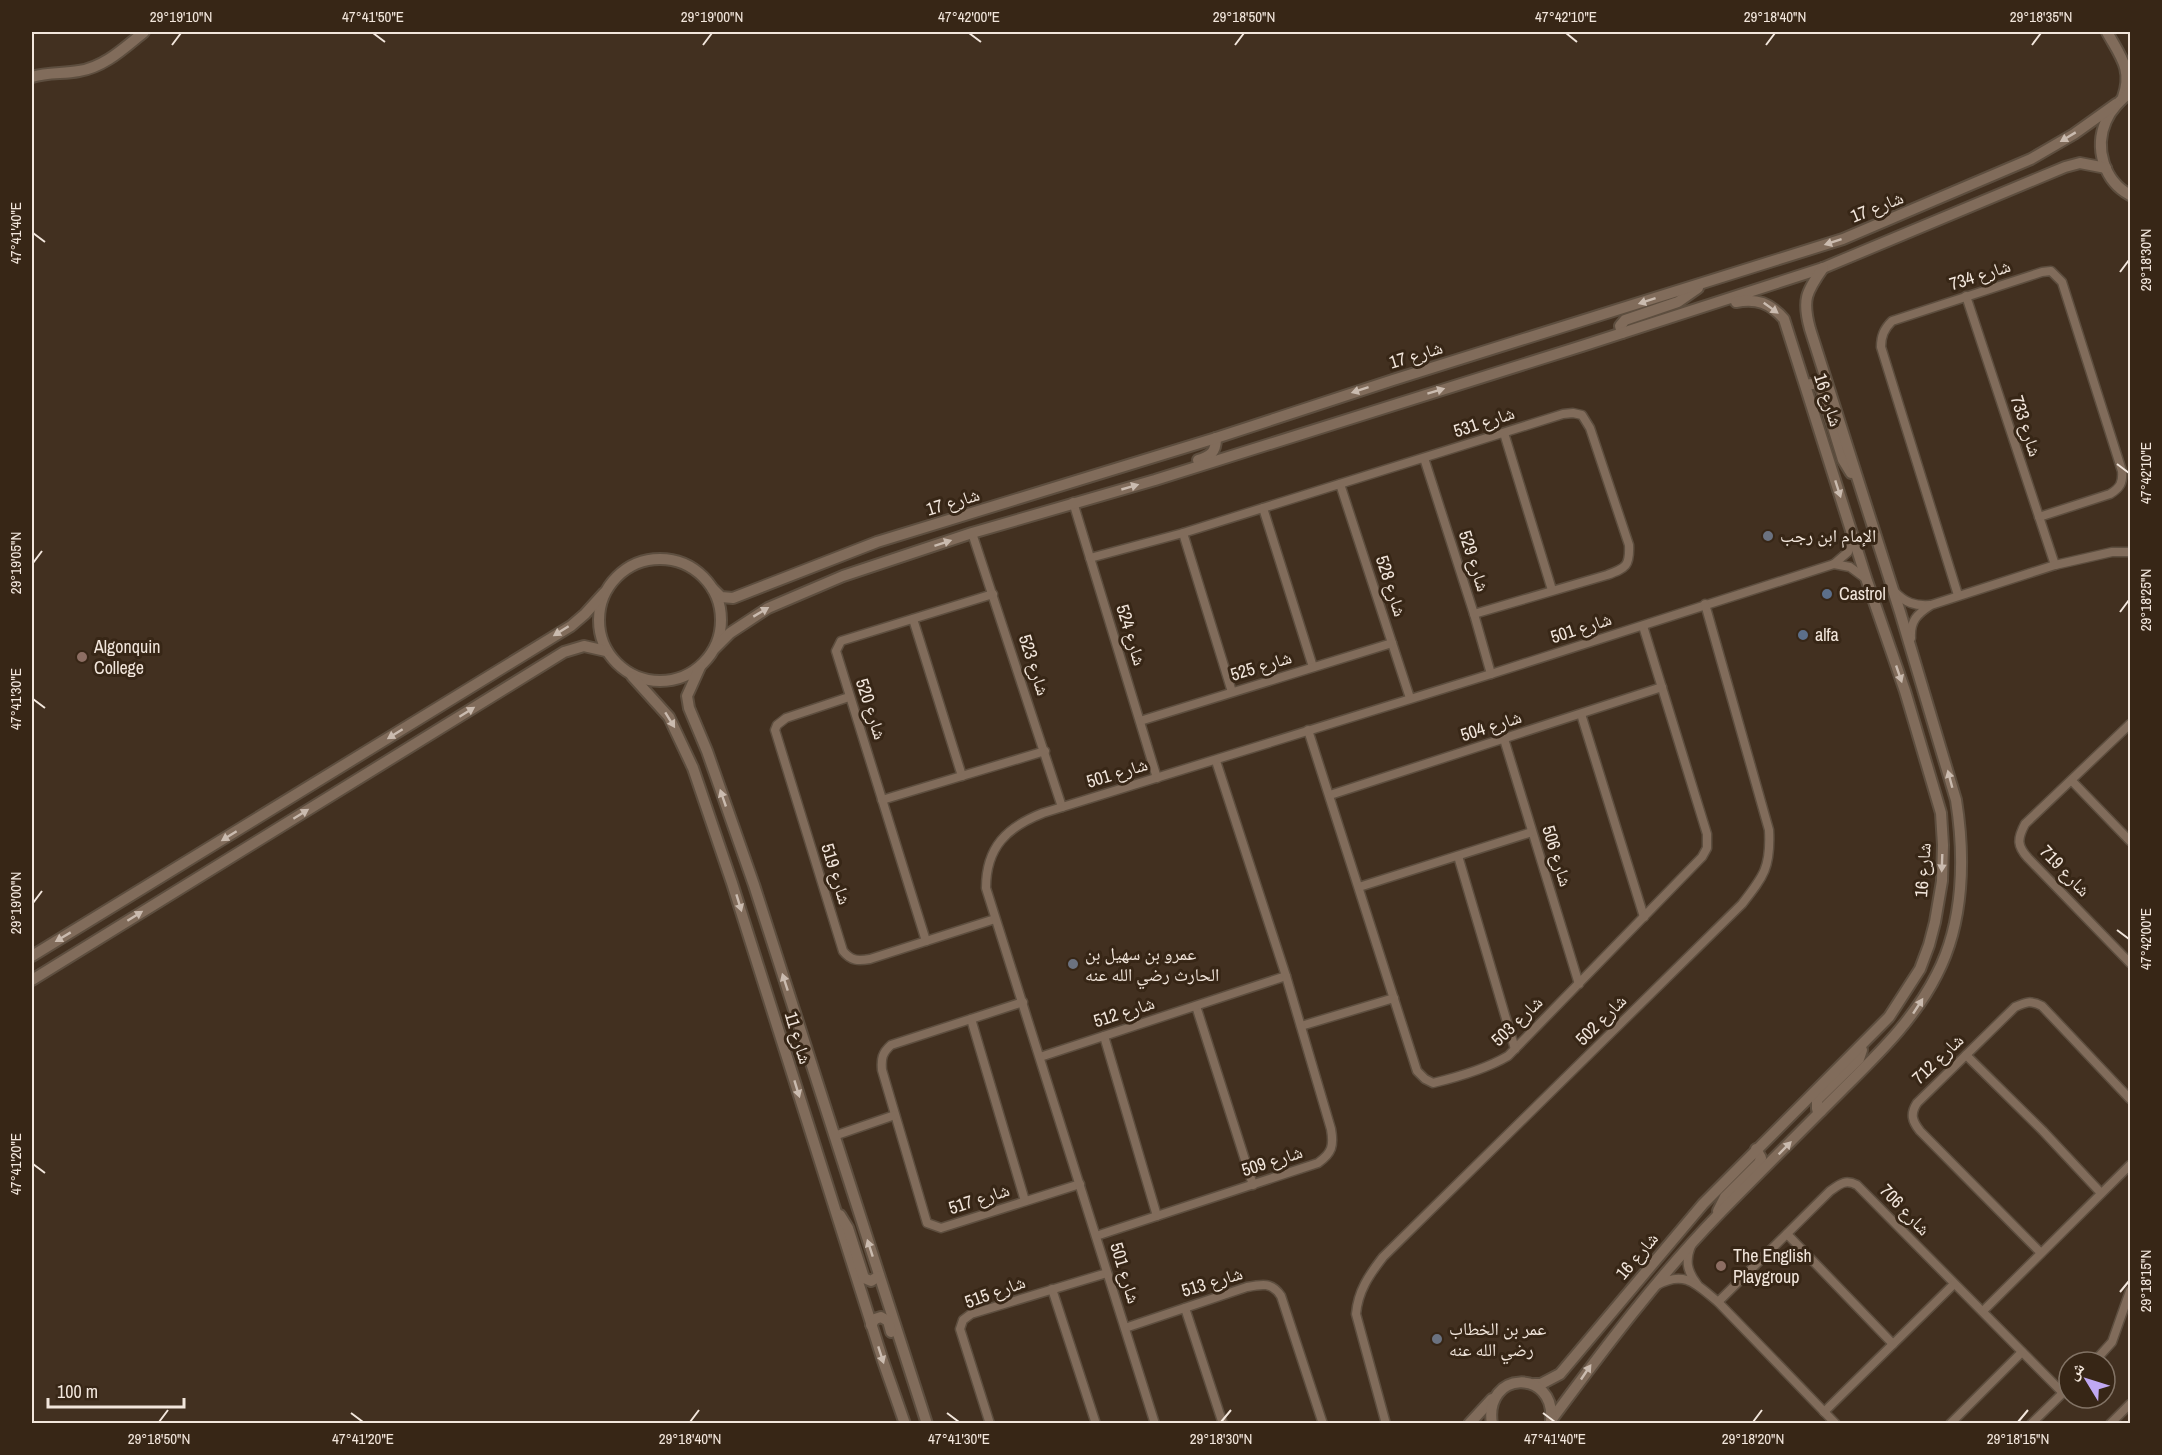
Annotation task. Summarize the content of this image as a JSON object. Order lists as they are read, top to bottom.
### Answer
{
  "streets": {
    "street": [
      "شارع 17",
      "شارع 734",
      "شارع 16",
      "شارع 531",
      "شارع 733",
      "شارع 529",
      "شارع 528",
      "شارع 501",
      "شارع 524",
      "شارع 523",
      "شارع 525",
      "شارع 520",
      "شارع 504",
      "شارع 506",
      "شارع 719",
      "شارع 519",
      "شارع 512",
      "شارع 502",
      "شارع 503",
      "شارع 11",
      "شارع 712",
      "شارع 509",
      "شارع 517",
      "شارع 706",
      "شارع 513",
      "شارع 515"
    ]
  },
  "crossings": [
    ["شارع 17", "شارع 16"],
    ["شارع 17", "شارع 524"],
    ["شارع 17", "شارع 523"],
    ["شارع 17", "شارع 11"],
    ["شارع 734", "شارع 733"],
    ["شارع 531", "شارع 529"],
    ["شارع 531", "شارع 528"],
    ["شارع 531", "شارع 524"],
    ["شارع 529", "شارع 501"],
    ["شارع 528", "شارع 501"],
    ["شارع 528", "شارع 525"],
    ["شارع 501", "شارع 524"],
    ["شارع 501", "شارع 523"],
    ["شارع 501", "شارع 519"],
    ["شارع 501", "شارع 512"],
    ["شارع 501", "شارع 502"],
    ["شارع 501", "شارع 503"],
    ["شارع 501", "شارع 509"],
    ["شارع 501", "شارع 517"],
    ["شارع 501", "شارع 513"],
    ["شارع 501", "شارع 515"],
    ["شارع 524", "شارع 525"],
    ["شارع 523", "شارع 520"],
    ["شارع 520", "شارع 519"],
    ["شارع 504", "شارع 506"],
    ["شارع 504", "شارع 503"],
    ["شارع 506", "شارع 503"],
    ["شارع 512", "شارع 509"]
  ],
  "places": [
    "الإمام ابن رجب",
    "Castrol",
    "alfa",
    "Algonquin College",
    "عمرو بن سهيل بن الحارث رضي الله عنه",
    "The English Playgroup",
    "عمر بن الخطاب رضي الله عنه"
  ],
  "scale_bar": "100 m",
  "north": "top left",
  "coordinates": [
    "29°19'10\"N",
    "47°41'50\"E",
    "29°19'00\"N",
    "47°42'00\"E",
    "29°18'50\"N",
    "47°42'10\"E",
    "29°18'40\"N",
    "29°18'35\"N",
    "47°41'40\"E",
    "29°18'30\"N",
    "29°19'05\"N",
    "29°18'25\"N",
    "47°41'30\"E",
    "47°41'20\"E",
    "29°18'15\"N",
    "29°18'20\"N"
  ]
}
